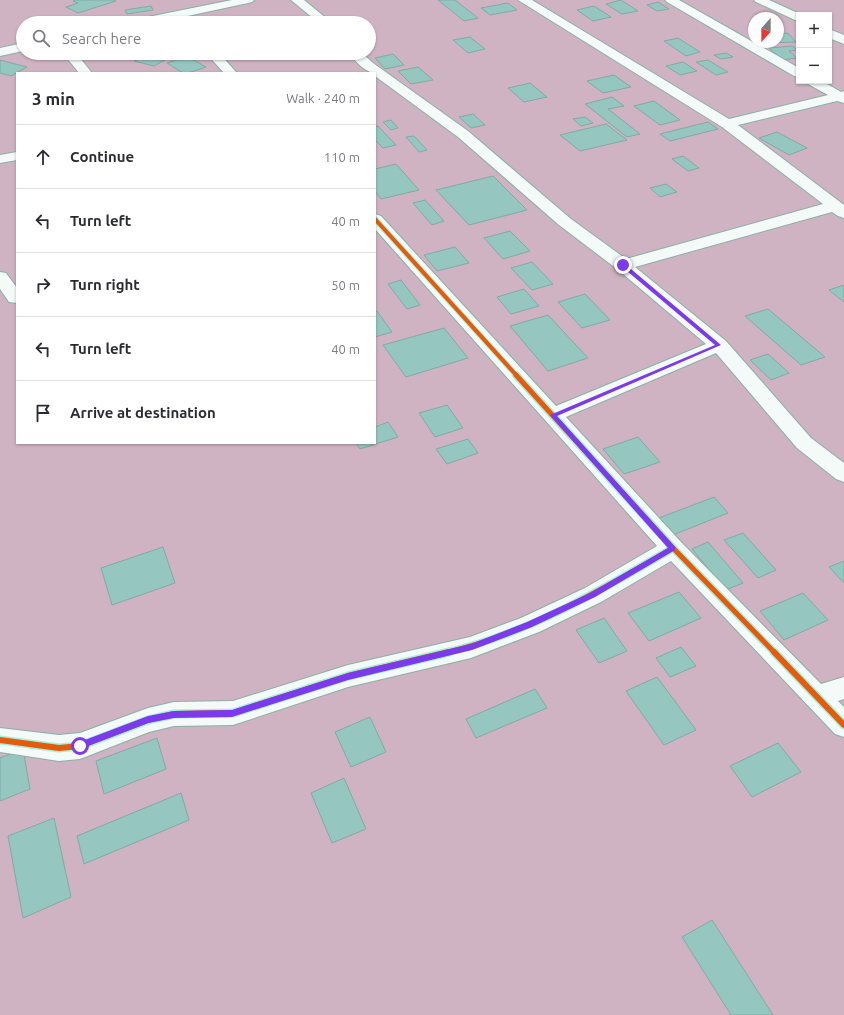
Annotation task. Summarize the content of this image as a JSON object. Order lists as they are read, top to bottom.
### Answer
{
  "north": "bottom",
  "page": {
    "map_buttons": ["+", "−"],
    "search": "Search here",
    "heading": ["3 min", "Walk · 240 m"],
    "list": [
      ["Continue", "110 m"],
      ["Turn left", "40 m"],
      ["Turn right", "50 m"],
      ["Turn left", "40 m"],
      "Arrive at destination"
    ]
  }
}
